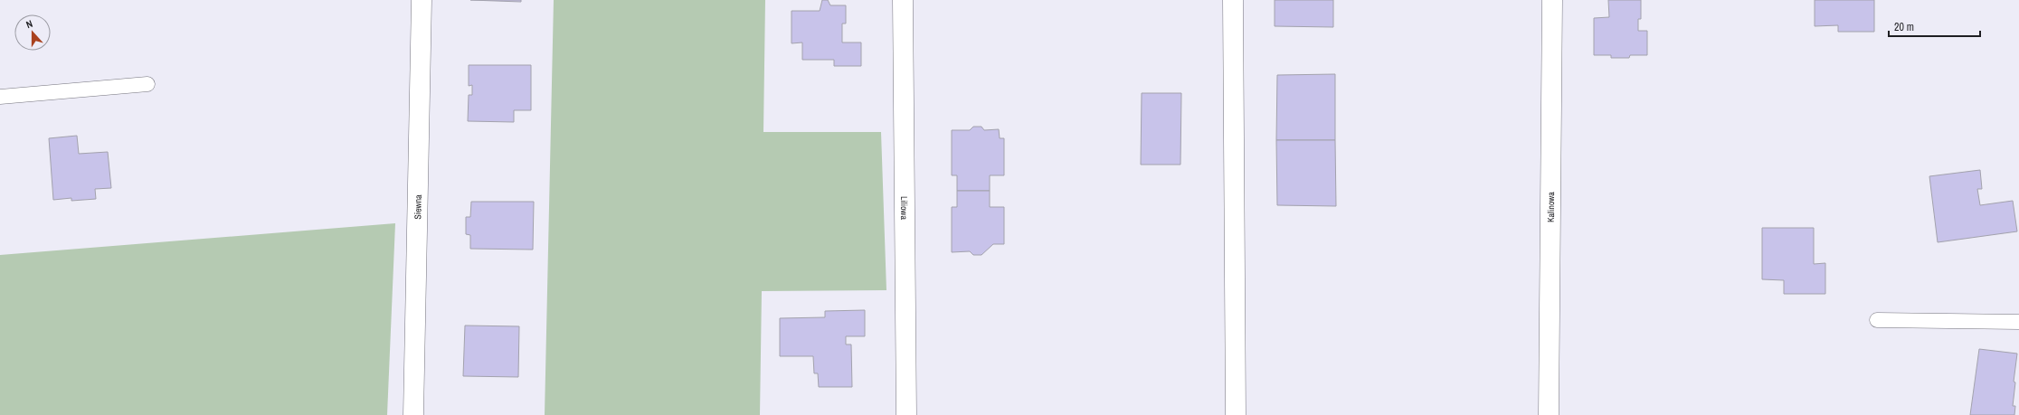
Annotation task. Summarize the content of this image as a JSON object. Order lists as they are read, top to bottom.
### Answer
{
  "streets": {
    "street": ["Kalinowa", "Siewna", "Liliowa"]
  },
  "scale_bar": "20 m",
  "north": "top"
}
